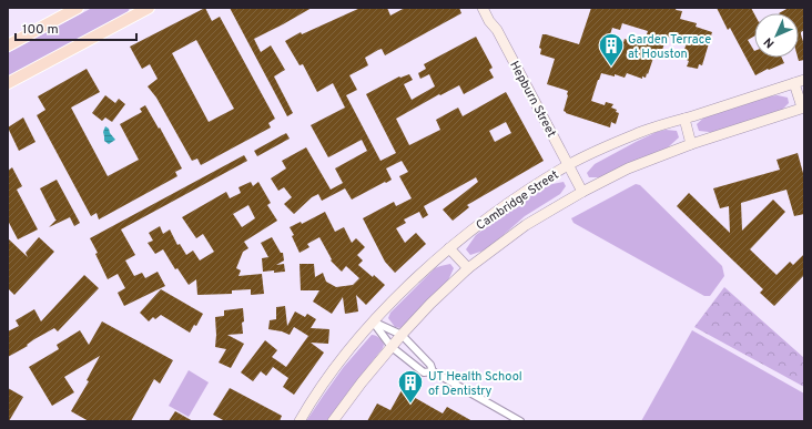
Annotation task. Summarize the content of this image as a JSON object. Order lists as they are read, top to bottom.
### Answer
{
  "streets": {
    "street": ["Hepburn Street", "Cambridge Street"]
  },
  "crossings": [
    ["Hepburn Street", "Cambridge Street"]
  ],
  "places": {
    "building": ["Garden Terrace at Houston", "UT Health School of Dentistry"]
  },
  "scale_bar": "100 m",
  "north": "bottom left"
}
